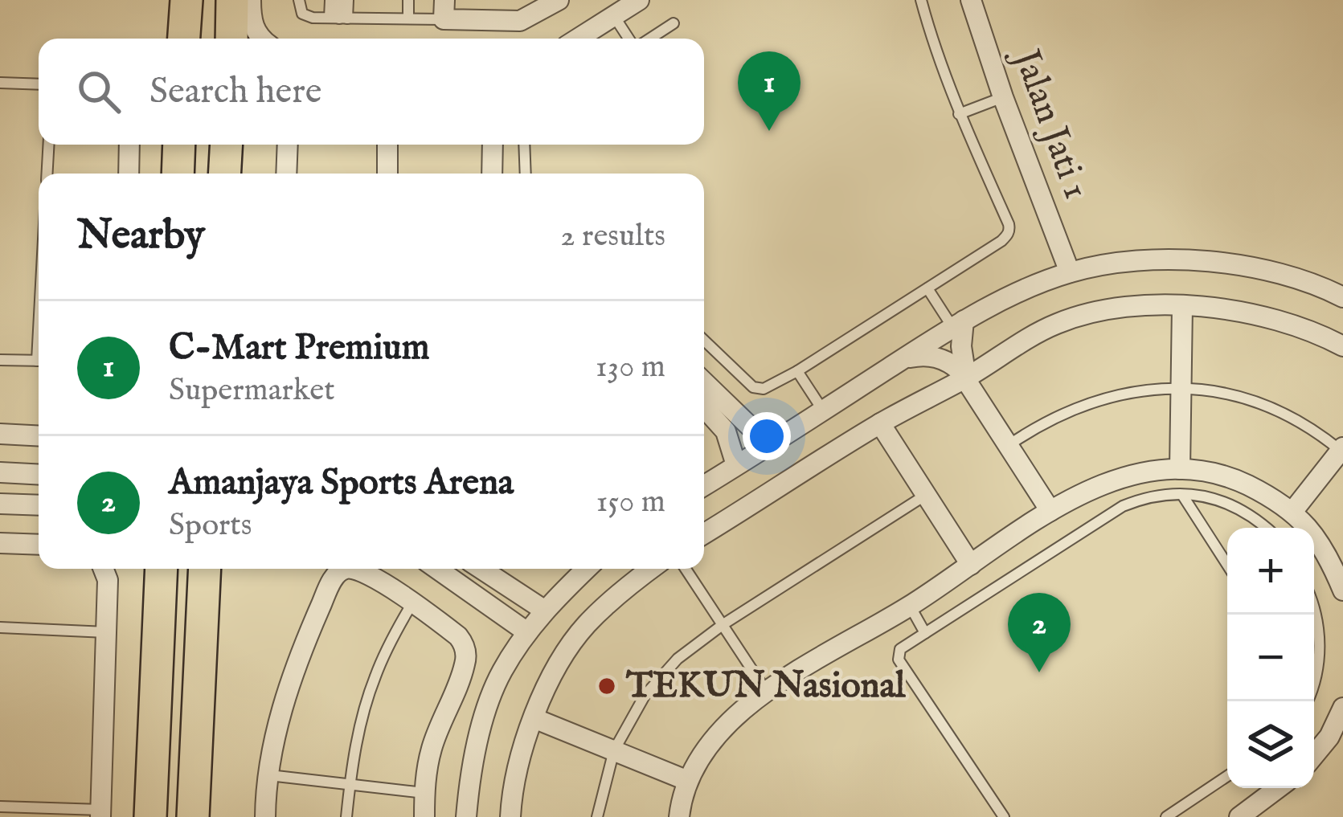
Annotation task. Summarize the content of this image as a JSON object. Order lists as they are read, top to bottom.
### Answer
{
  "streets": {
    "street": ["Jalan Jati 1"]
  },
  "places": ["TEKUN Nasional"],
  "page": {
    "search": "Search here",
    "pins": ["1", "2"],
    "heading": ["Nearby", "2 results"],
    "list": [
      {
        "mark": "1",
        "name": "C-Mart Premium",
        "note": "Supermarket",
        "value": "130 m"
      },
      {
        "mark": "2",
        "name": "Amanjaya Sports Arena",
        "note": "Sports",
        "value": "150 m"
      }
    ],
    "map_buttons": ["+", "−"]
  }
}
